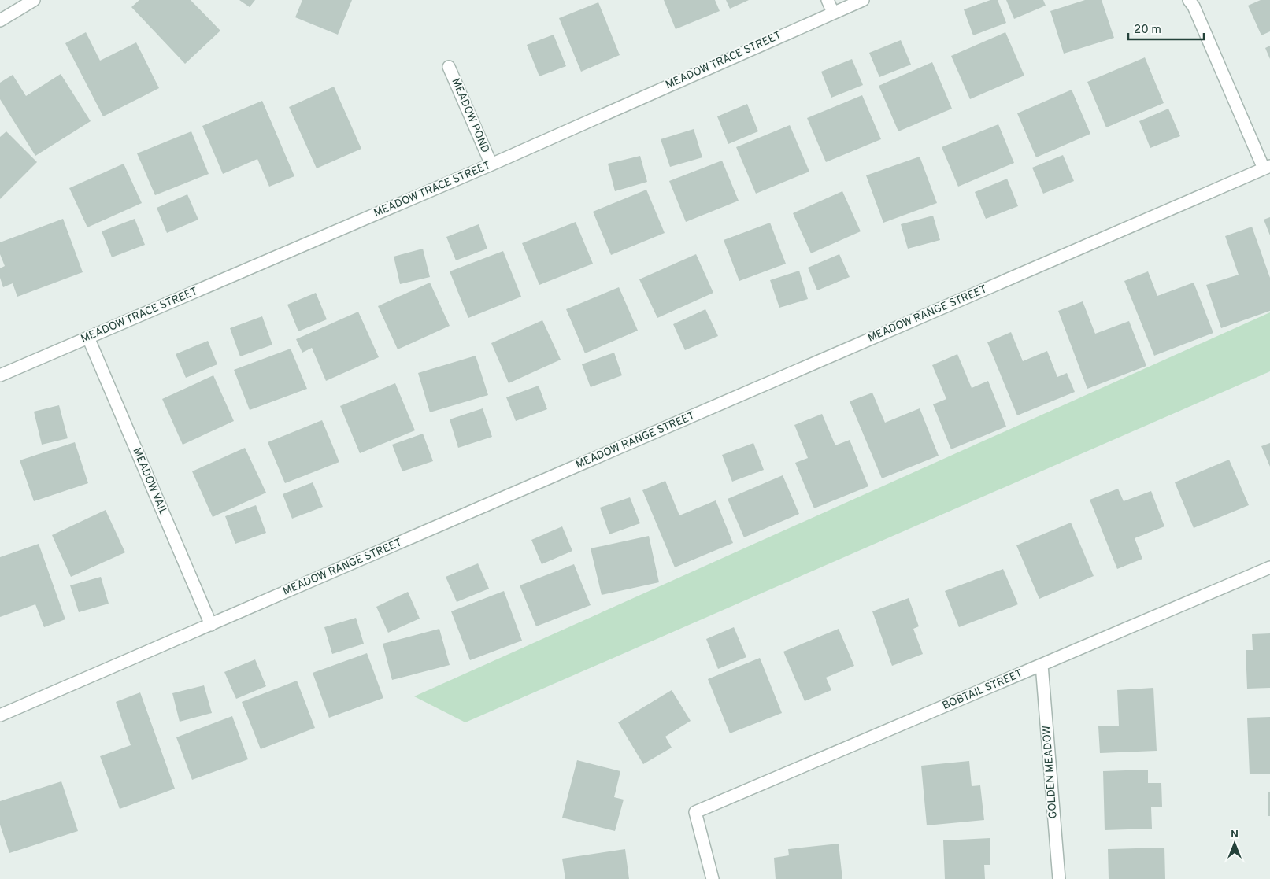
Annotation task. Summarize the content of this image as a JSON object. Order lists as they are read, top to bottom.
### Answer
{
  "streets": {
    "street": [
      "MEADOW TRACE STREET",
      "MEADOW POND",
      "MEADOW RANGE STREET",
      "MEADOW VAIL",
      "BOBTAIL STREET",
      "GOLDEN MEADOW"
    ]
  },
  "crossings": [
    ["MEADOW TRACE STREET", "MEADOW POND"],
    ["MEADOW TRACE STREET", "MEADOW VAIL"],
    ["MEADOW RANGE STREET", "MEADOW VAIL"],
    ["BOBTAIL STREET", "GOLDEN MEADOW"]
  ],
  "scale_bar": "20 m",
  "north": "top"
}
